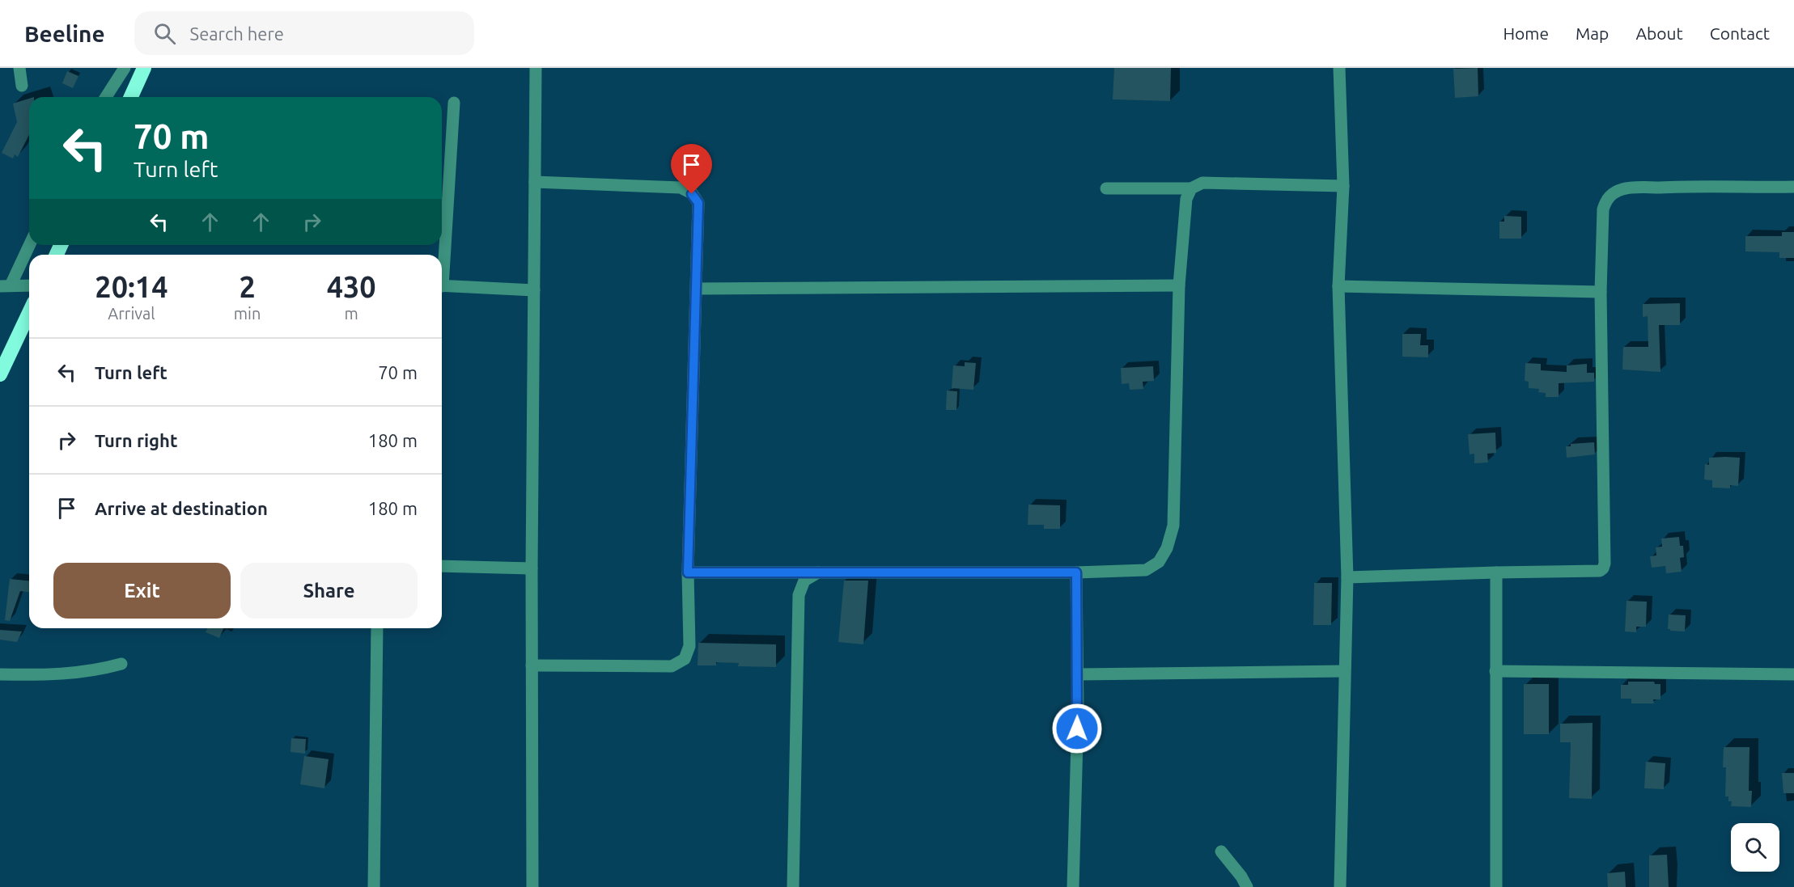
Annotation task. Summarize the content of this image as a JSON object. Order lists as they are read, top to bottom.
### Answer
{
  "page": {
    "header": "Beeline",
    "search": "Search here",
    "nav": [
      "Home",
      "Map",
      "About",
      "Contact"
    ],
    "turn": ["70 m", "Turn left"],
    "eta": [
      "20:14",
      "Arrival",
      "2",
      "min",
      "430",
      "m"
    ],
    "list": [
      {
        "name": "Turn left",
        "value": "70 m"
      },
      {
        "name": "Turn right",
        "value": "180 m"
      },
      {
        "name": "Arrive at destination",
        "value": "180 m"
      }
    ],
    "buttons": ["Exit", "Share"]
  }
}
